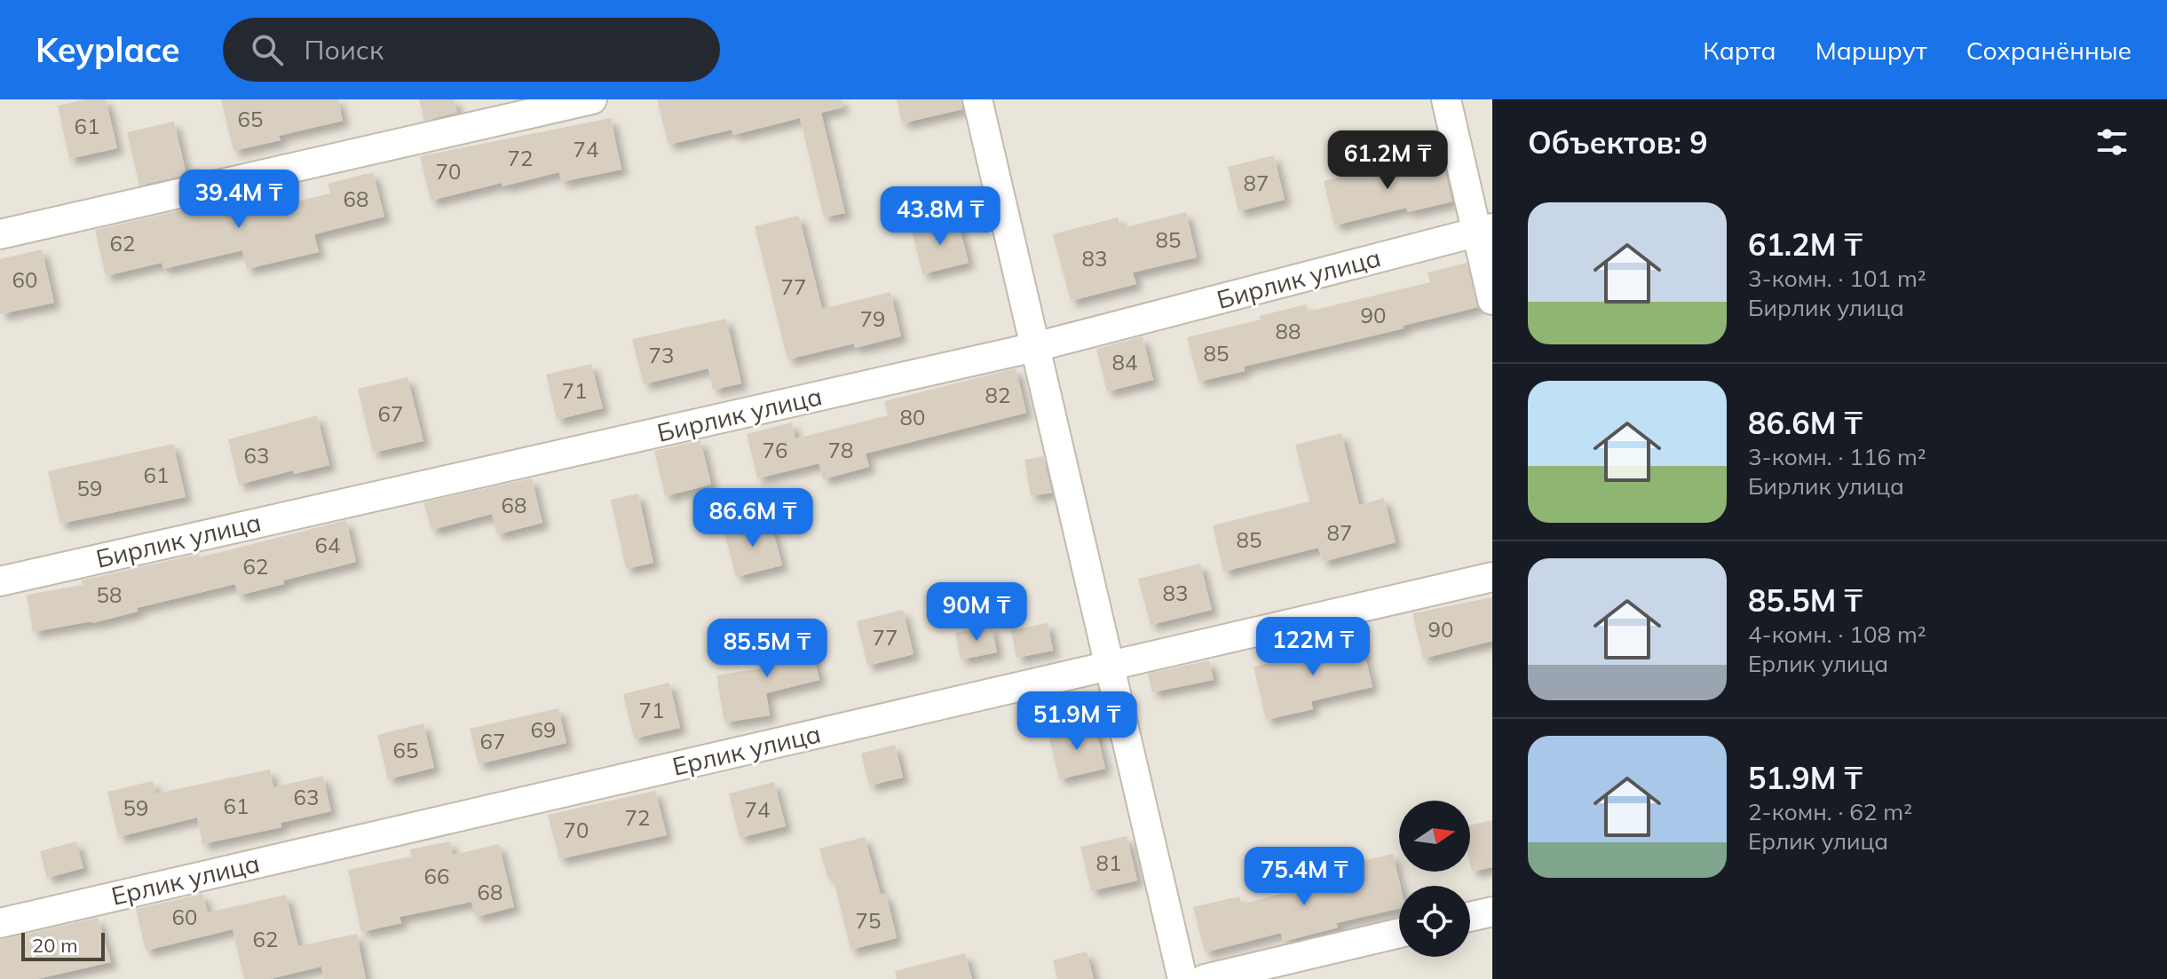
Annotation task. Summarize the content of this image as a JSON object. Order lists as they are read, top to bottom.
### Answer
{
  "streets": {
    "street": ["Бирлик улица", "Ерлик улица"]
  },
  "house_numbers": [
    "65",
    "61",
    "74",
    "72",
    "70",
    "87",
    "68",
    "85",
    "62",
    "83",
    "60",
    "77",
    "90",
    "79",
    "88",
    "85",
    "73",
    "84",
    "71",
    "82",
    "67",
    "80",
    "76",
    "78",
    "63",
    "61",
    "59",
    "68",
    "87",
    "85",
    "64",
    "62",
    "83",
    "58",
    "90",
    "77",
    "71",
    "69",
    "67",
    "65",
    "63",
    "61",
    "59",
    "74",
    "72",
    "70",
    "81",
    "66",
    "68",
    "60",
    "75",
    "62"
  ],
  "scale_bar": "20 m",
  "north": "right",
  "page": {
    "header": "Keyplace",
    "search": "Поиск",
    "nav": ["Карта", "Маршрут", "Сохранённые"],
    "heading": "Объектов: 9",
    "price": [
      "61.2M ₸",
      "39.4M ₸",
      "43.8M ₸",
      "86.6M ₸",
      "90M ₸",
      "122M ₸",
      "85.5M ₸",
      "51.9M ₸",
      "75.4M ₸"
    ],
    "list": [
      {
        "name": "61.2M ₸",
        "note": "3-комн. · 101 m² · Бирлик улица"
      },
      {
        "name": "86.6M ₸",
        "note": "3-комн. · 116 m² · Бирлик улица"
      },
      {
        "name": "85.5M ₸",
        "note": "4-комн. · 108 m² · Ерлик улица"
      },
      {
        "name": "51.9M ₸",
        "note": "2-комн. · 62 m² · Ерлик улица"
      }
    ],
    "scale": "20 m"
  }
}
